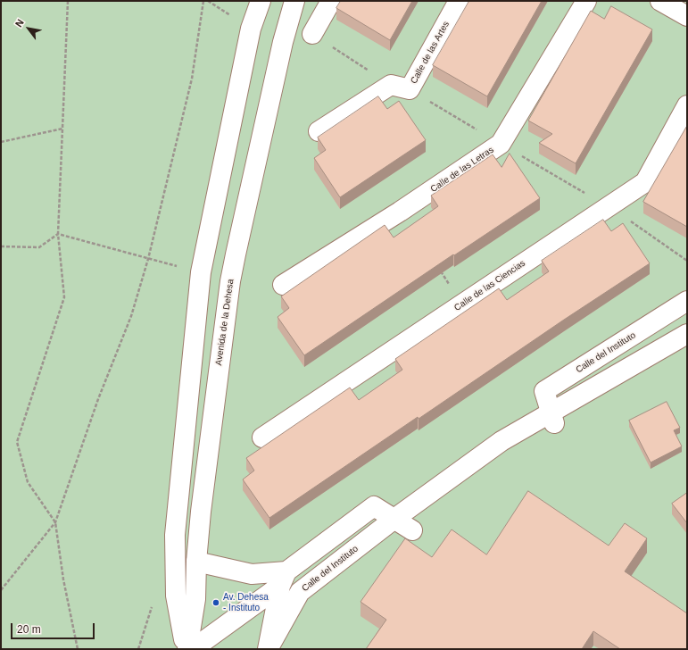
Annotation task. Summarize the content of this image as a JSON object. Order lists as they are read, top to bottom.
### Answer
{
  "streets": {
    "street": [
      "Calle de las Artes",
      "Calle de las Letras",
      "Calle de las Ciencias",
      "Avenida de la Dehesa",
      "Calle del Instituto"
    ]
  },
  "places": ["Av. Dehesa - Instituto"],
  "scale_bar": "20 m",
  "north": "top left"
}
